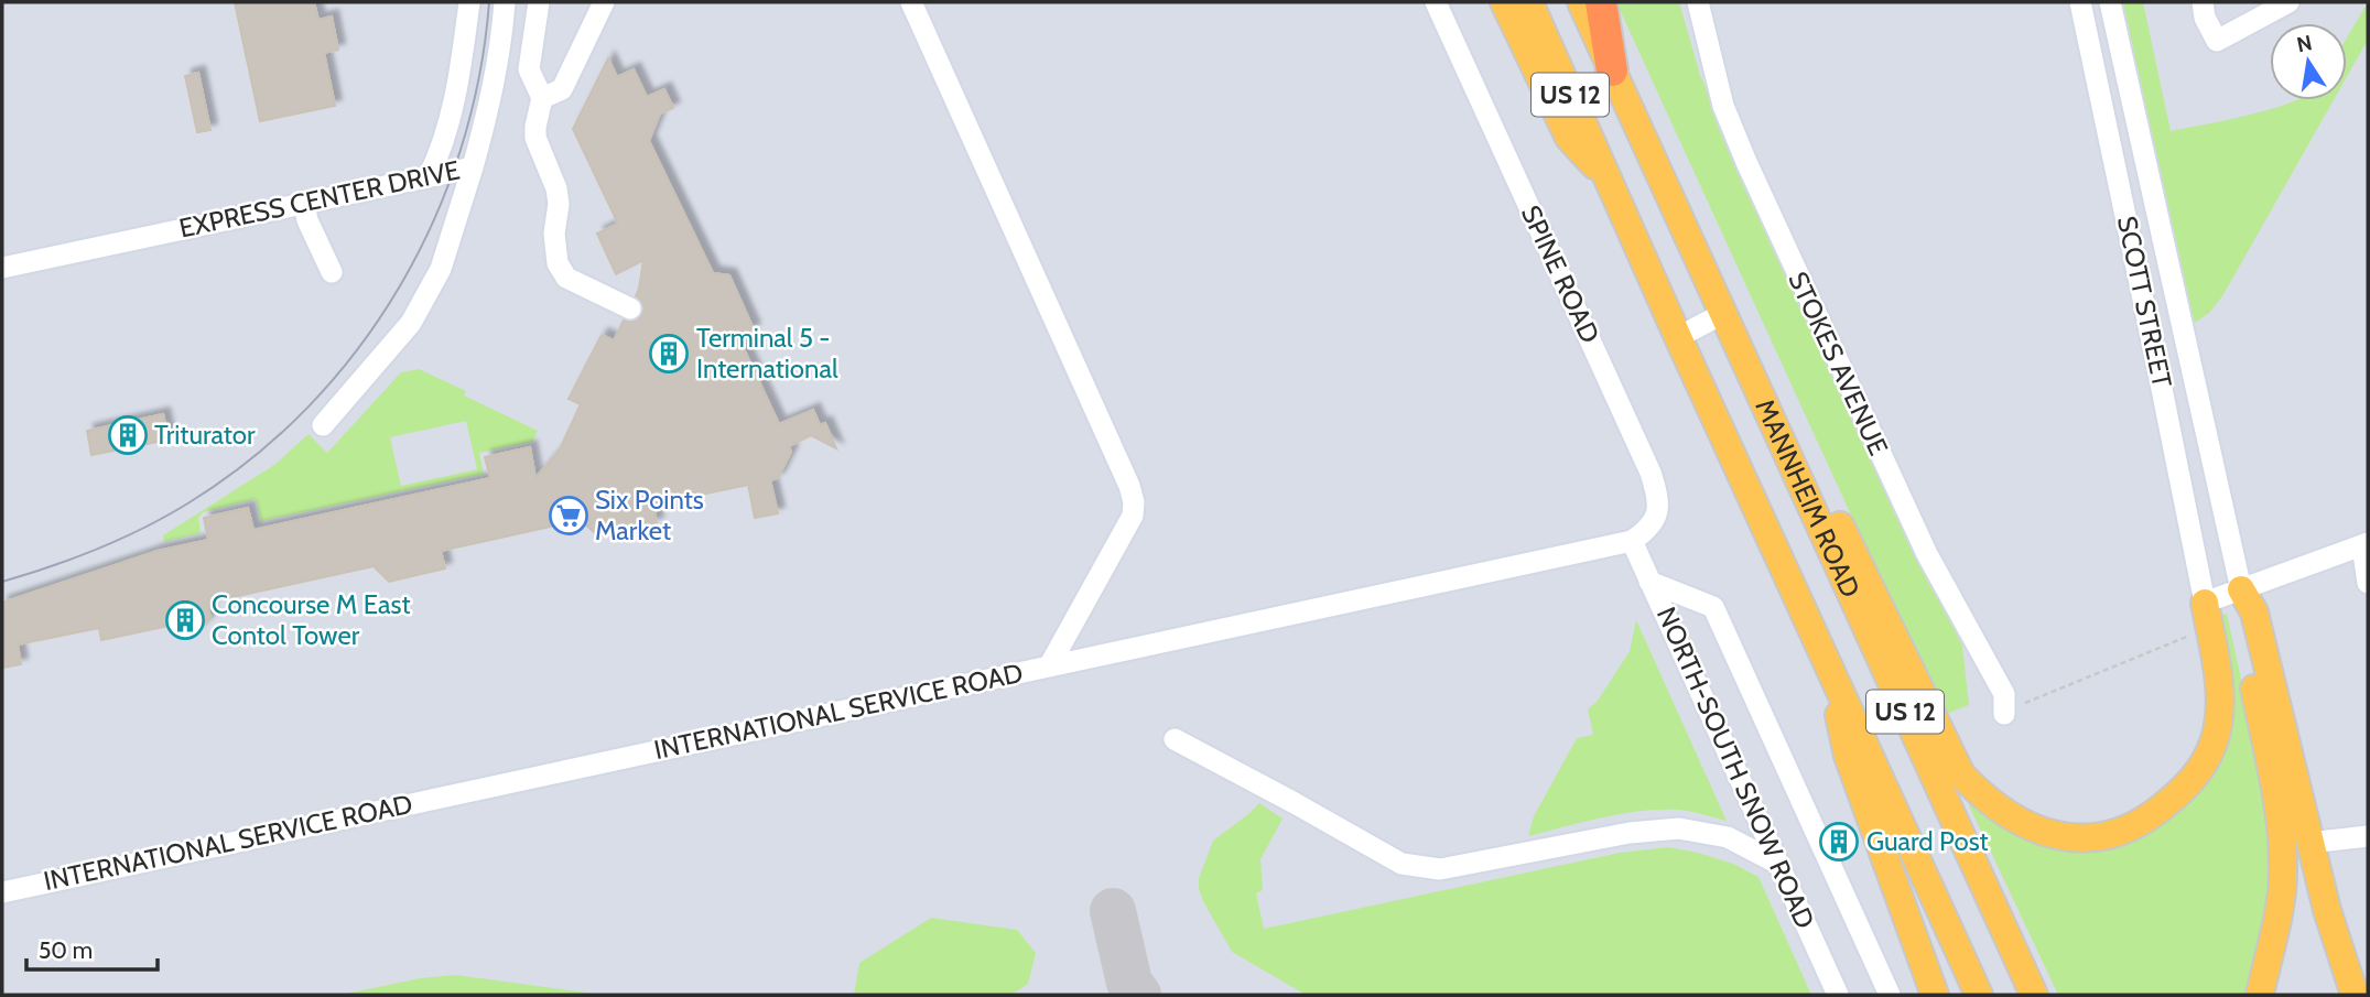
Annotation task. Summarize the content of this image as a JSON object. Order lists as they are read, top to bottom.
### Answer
{
  "streets": {
    "main road": ["US 12", "MANNHEIM ROAD"],
    "street": [
      "EXPRESS CENTER DRIVE",
      "SPINE ROAD",
      "SCOTT STREET",
      "STOKES AVENUE",
      "INTERNATIONAL SERVICE ROAD",
      "NORTH-SOUTH SNOW ROAD"
    ]
  },
  "crossings": [
    ["SPINE ROAD", "NORTH-SOUTH SNOW ROAD"]
  ],
  "places": {
    "building": [
      "Terminal 5 - International",
      "Triturator",
      "Concourse M East Contol Tower",
      "Guard Post"
    ],
    "supermarket": ["Six Points Market"]
  },
  "scale_bar": "50 m",
  "north": "top"
}
